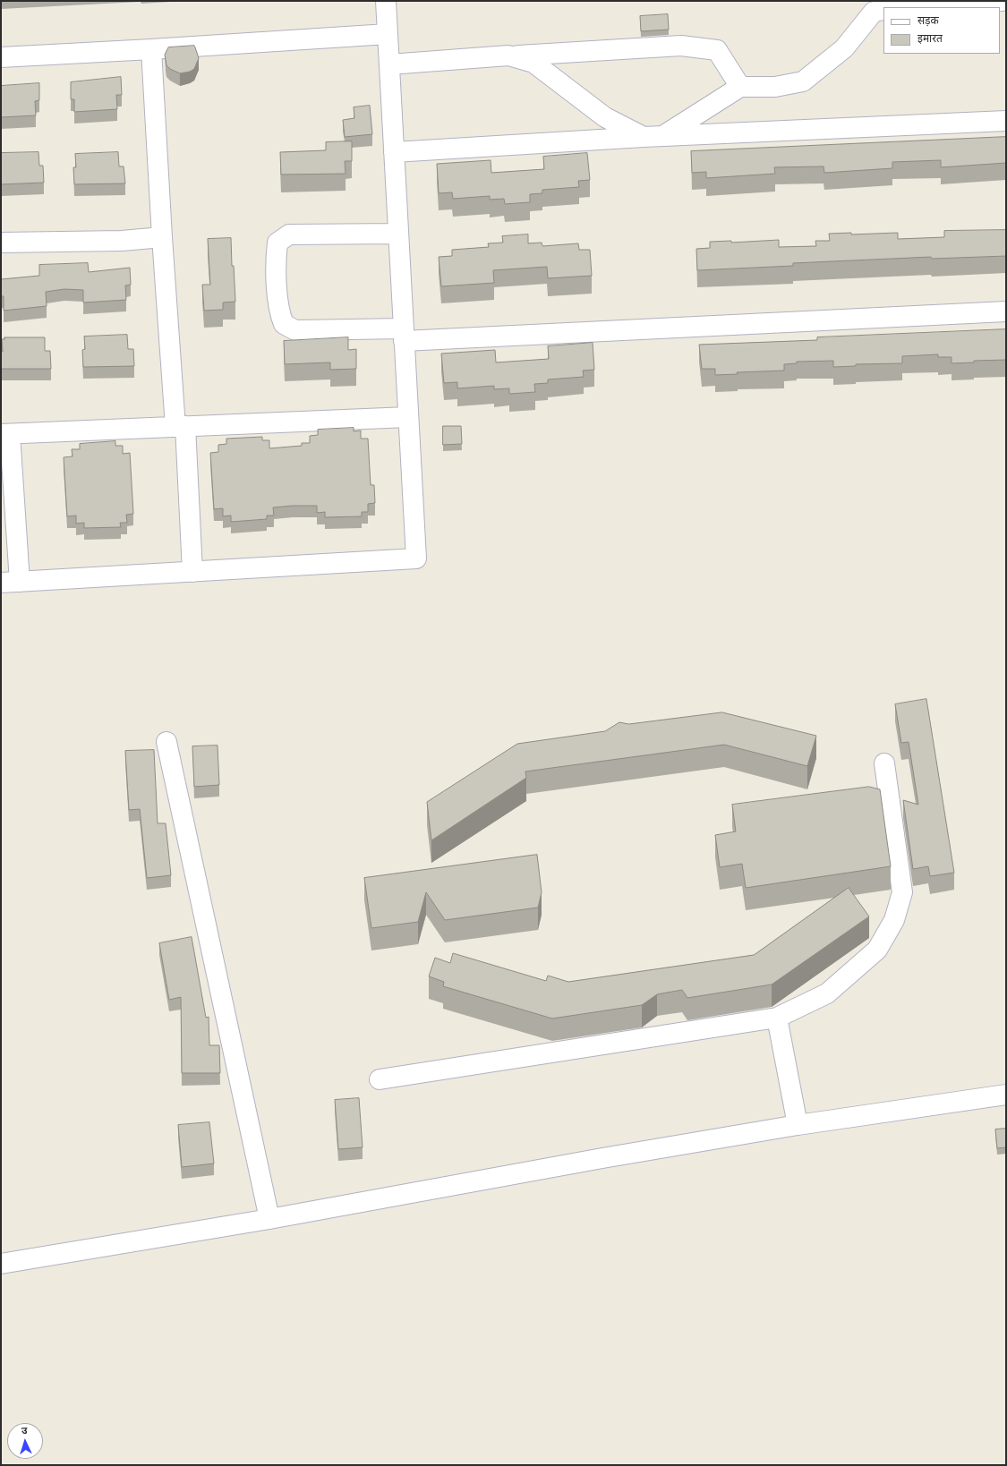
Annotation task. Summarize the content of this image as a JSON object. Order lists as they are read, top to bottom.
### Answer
{
  "legend": ["सड़क", "इमारत"],
  "north": "top"
}
